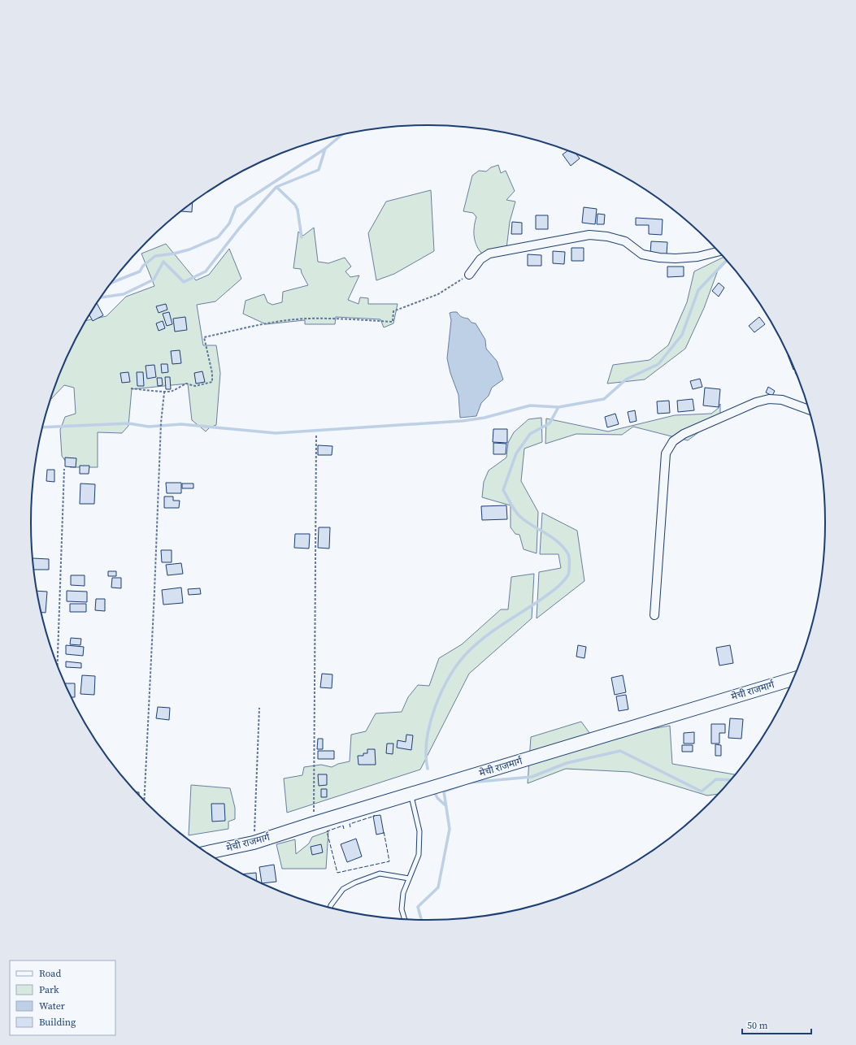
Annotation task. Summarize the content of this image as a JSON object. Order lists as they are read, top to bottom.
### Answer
{
  "streets": {
    "main road": ["मेची राजमार्ग"]
  },
  "legend": [
    "Road",
    "Park",
    "Water",
    "Building"
  ],
  "scale_bar": "50 m"
}
